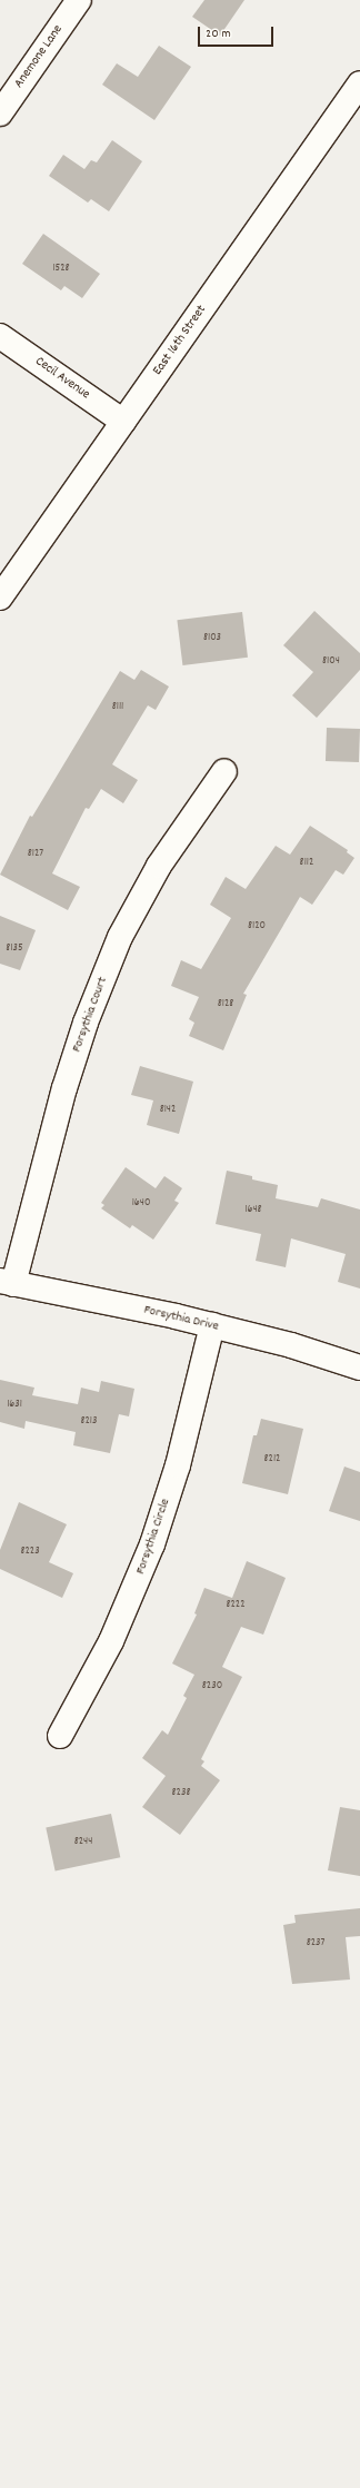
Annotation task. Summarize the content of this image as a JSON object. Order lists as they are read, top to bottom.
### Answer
{
  "streets": {
    "street": [
      "Anemone Lane",
      "East 16th Street",
      "Cecil Avenue",
      "Forsythia Court",
      "Forsythia Drive",
      "Forsythia Circle"
    ]
  },
  "crossings": [
    ["East 16th Street", "Cecil Avenue"],
    ["Forsythia Court", "Forsythia Drive"],
    ["Forsythia Drive", "Forsythia Circle"]
  ],
  "house_numbers": [
    "1528",
    "8103",
    "8104",
    "8111",
    "8127",
    "8112",
    "8120",
    "8135",
    "8128",
    "8142",
    "1640",
    "1648",
    "1631",
    "8213",
    "8212",
    "8223",
    "8222",
    "8230",
    "8238",
    "8244",
    "8237"
  ],
  "scale_bar": "20 m"
}
